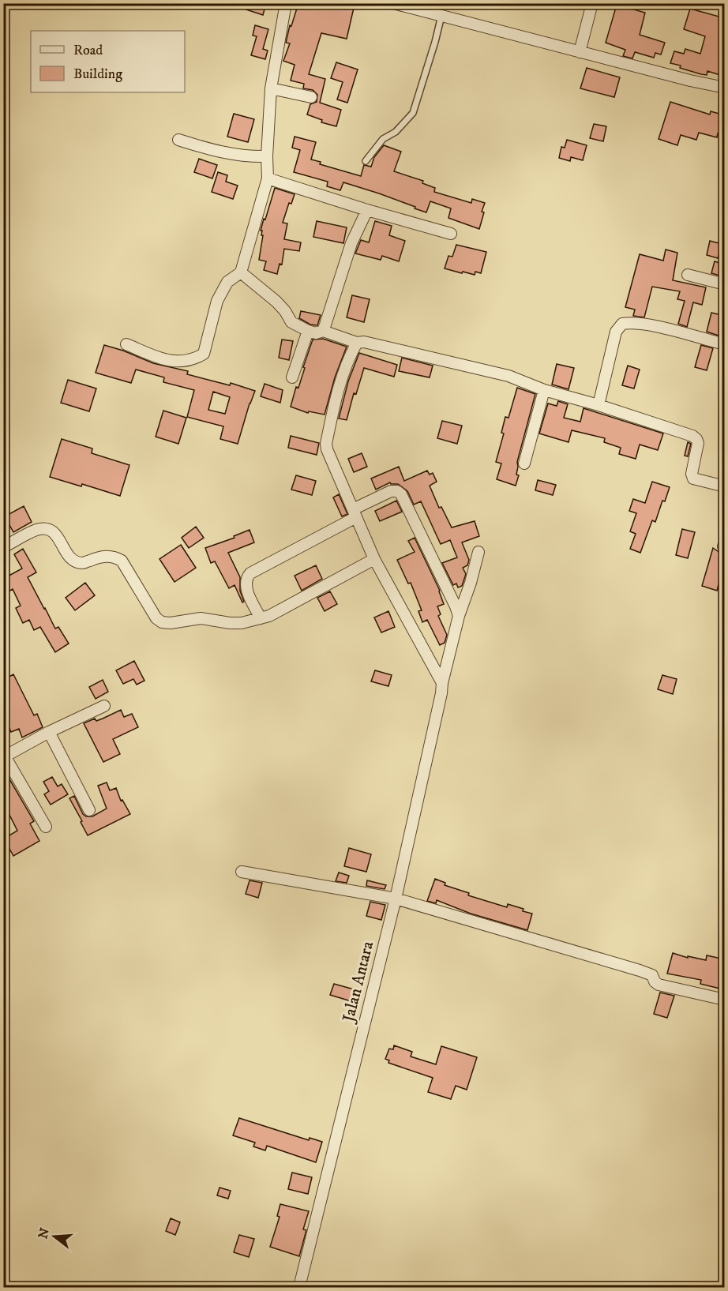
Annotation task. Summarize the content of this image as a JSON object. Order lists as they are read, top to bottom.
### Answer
{
  "streets": {
    "street": ["Jalan Antara"]
  },
  "legend": ["Road", "Building"],
  "north": "left"
}
